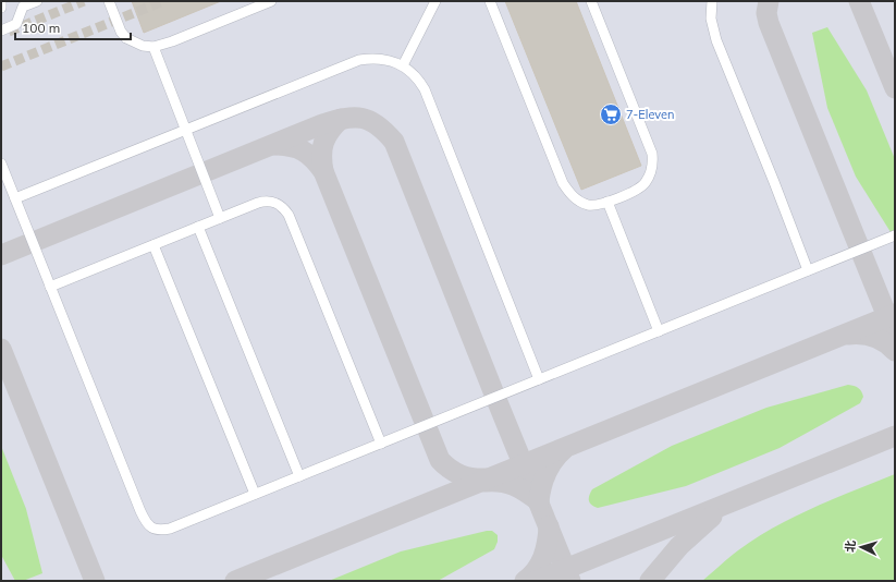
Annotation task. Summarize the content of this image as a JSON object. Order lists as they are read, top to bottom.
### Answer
{
  "places": {
    "supermarket": ["7-Eleven"]
  },
  "scale_bar": "100 m",
  "north": "left"
}
